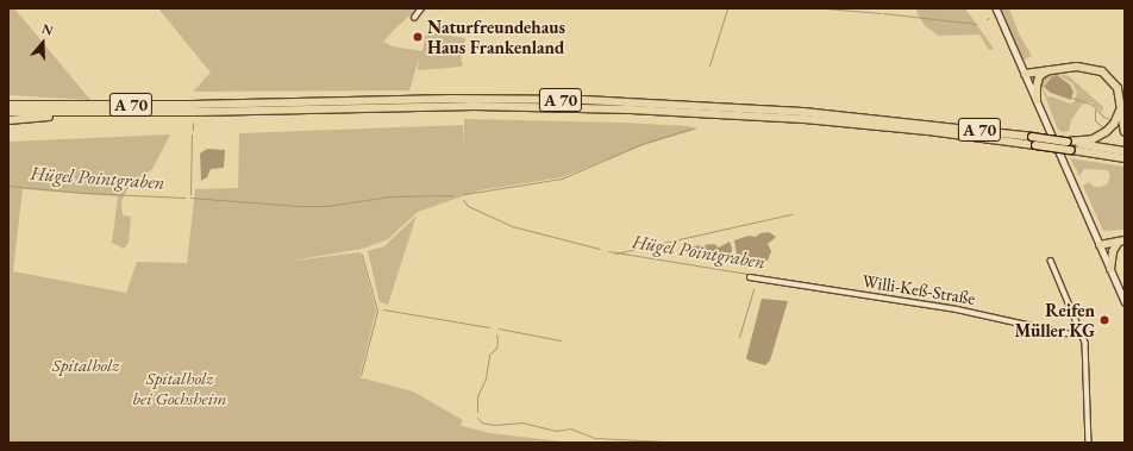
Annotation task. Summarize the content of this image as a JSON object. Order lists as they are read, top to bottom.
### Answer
{
  "streets": {
    "highway": ["A 70"],
    "street": ["Willi-Keß-Straße"]
  },
  "water": ["Hügel Pointgraben"],
  "parks": ["Spitalholz", "Spitalholz bei Gochsheim"],
  "places": ["Naturfreundehaus Haus Frankenland", "Reifen Müller KG"],
  "north": "top"
}
